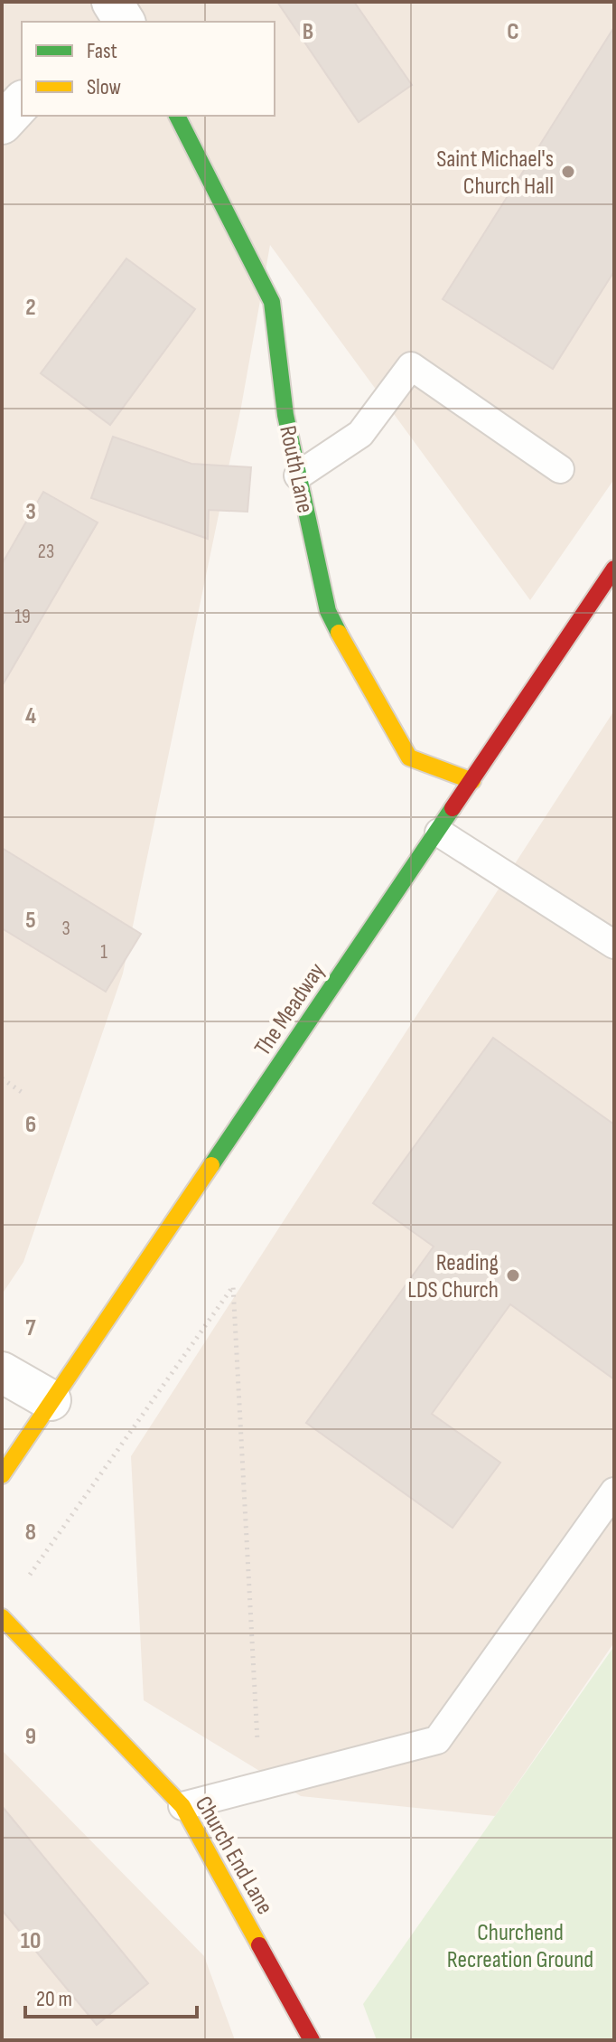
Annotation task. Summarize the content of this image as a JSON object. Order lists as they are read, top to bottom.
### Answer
{
  "streets": {
    "street": ["Routh Lane", "The Meadway", "Church End Lane"]
  },
  "crossings": [
    ["Routh Lane", "The Meadway"]
  ],
  "parks": ["Churchend Recreation Ground"],
  "places": ["Saint Michael's Church Hall", "Reading LDS Church"],
  "house_numbers": [
    "23",
    "19",
    "3",
    "1"
  ],
  "legend": ["Fast", "Slow"],
  "scale_bar": "20 m",
  "grid": {
    "columns": ["B", "C"],
    "rows": [
      "2",
      "3",
      "4",
      "5",
      "6",
      "7",
      "8",
      "9",
      "10"
    ]
  }
}
